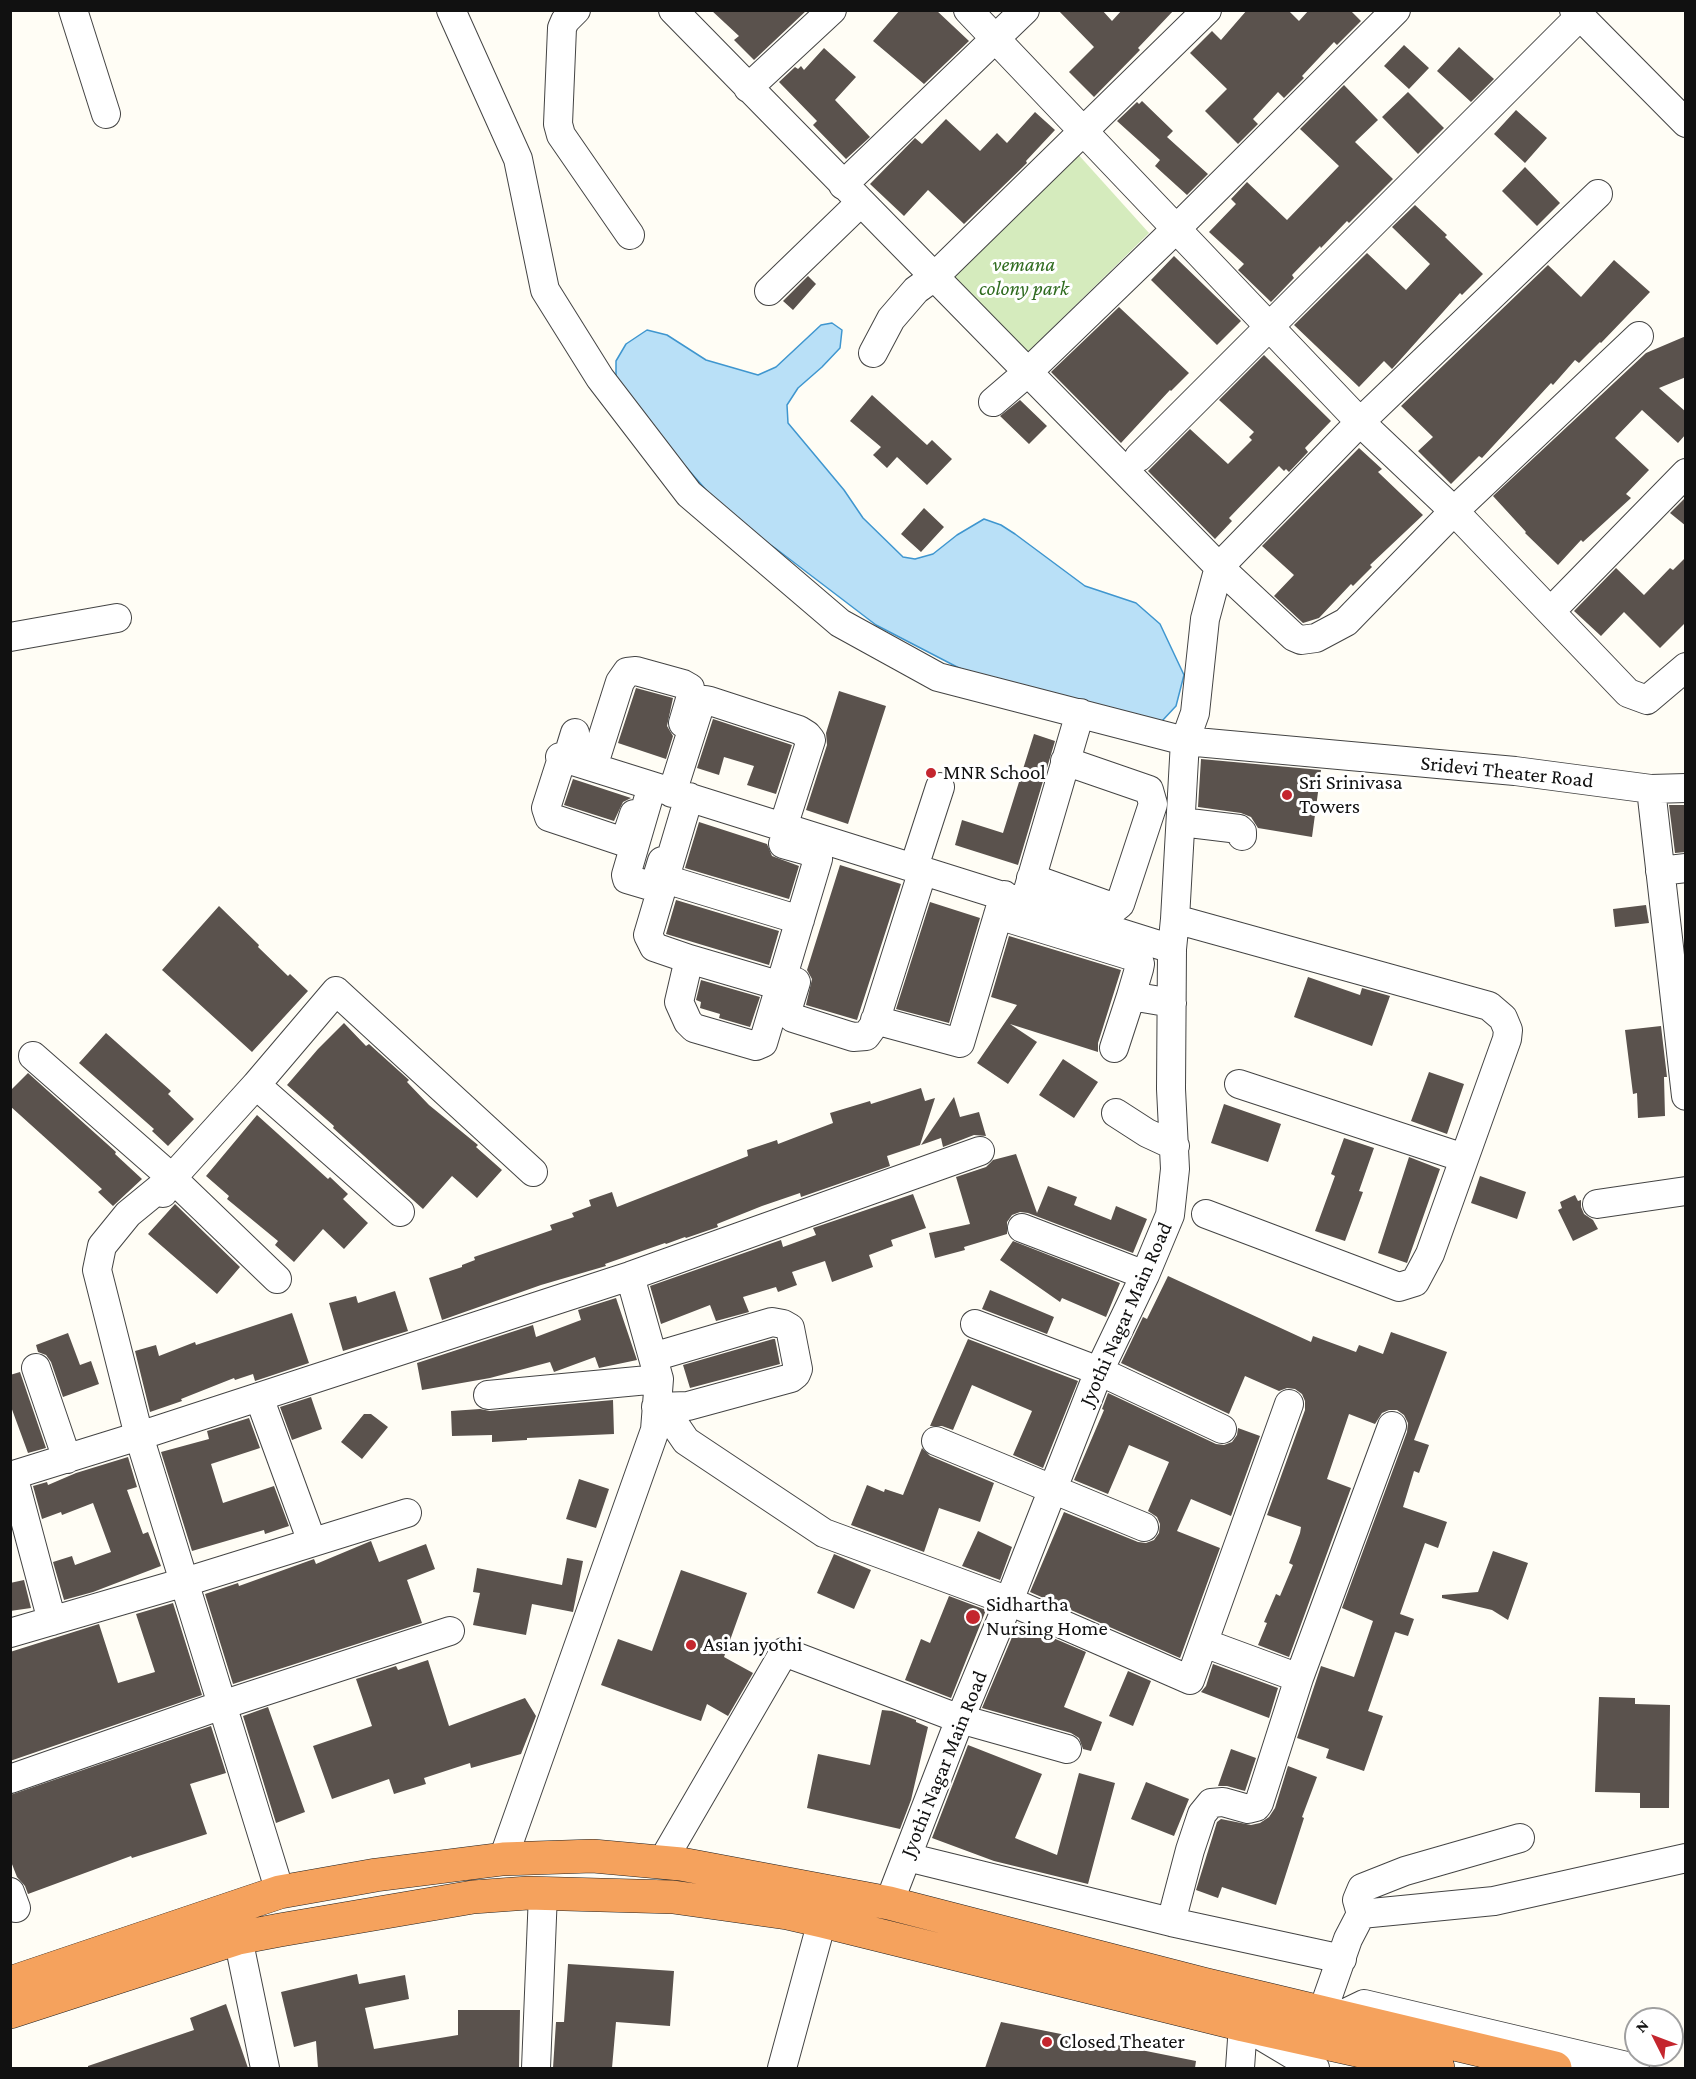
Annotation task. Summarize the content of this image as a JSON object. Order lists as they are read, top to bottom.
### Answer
{
  "streets": {
    "street": ["Sridevi Theater Road", "Jyothi Nagar Main Road"]
  },
  "crossings": [
    ["Sridevi Theater Road", "Jyothi Nagar Main Road"]
  ],
  "parks": ["vemana colony park"],
  "places": [
    "MNR School",
    "Sri Srinivasa Towers",
    "Sidhartha Nursing Home",
    "Asian jyothi",
    "Closed Theater"
  ],
  "north": "top left"
}
